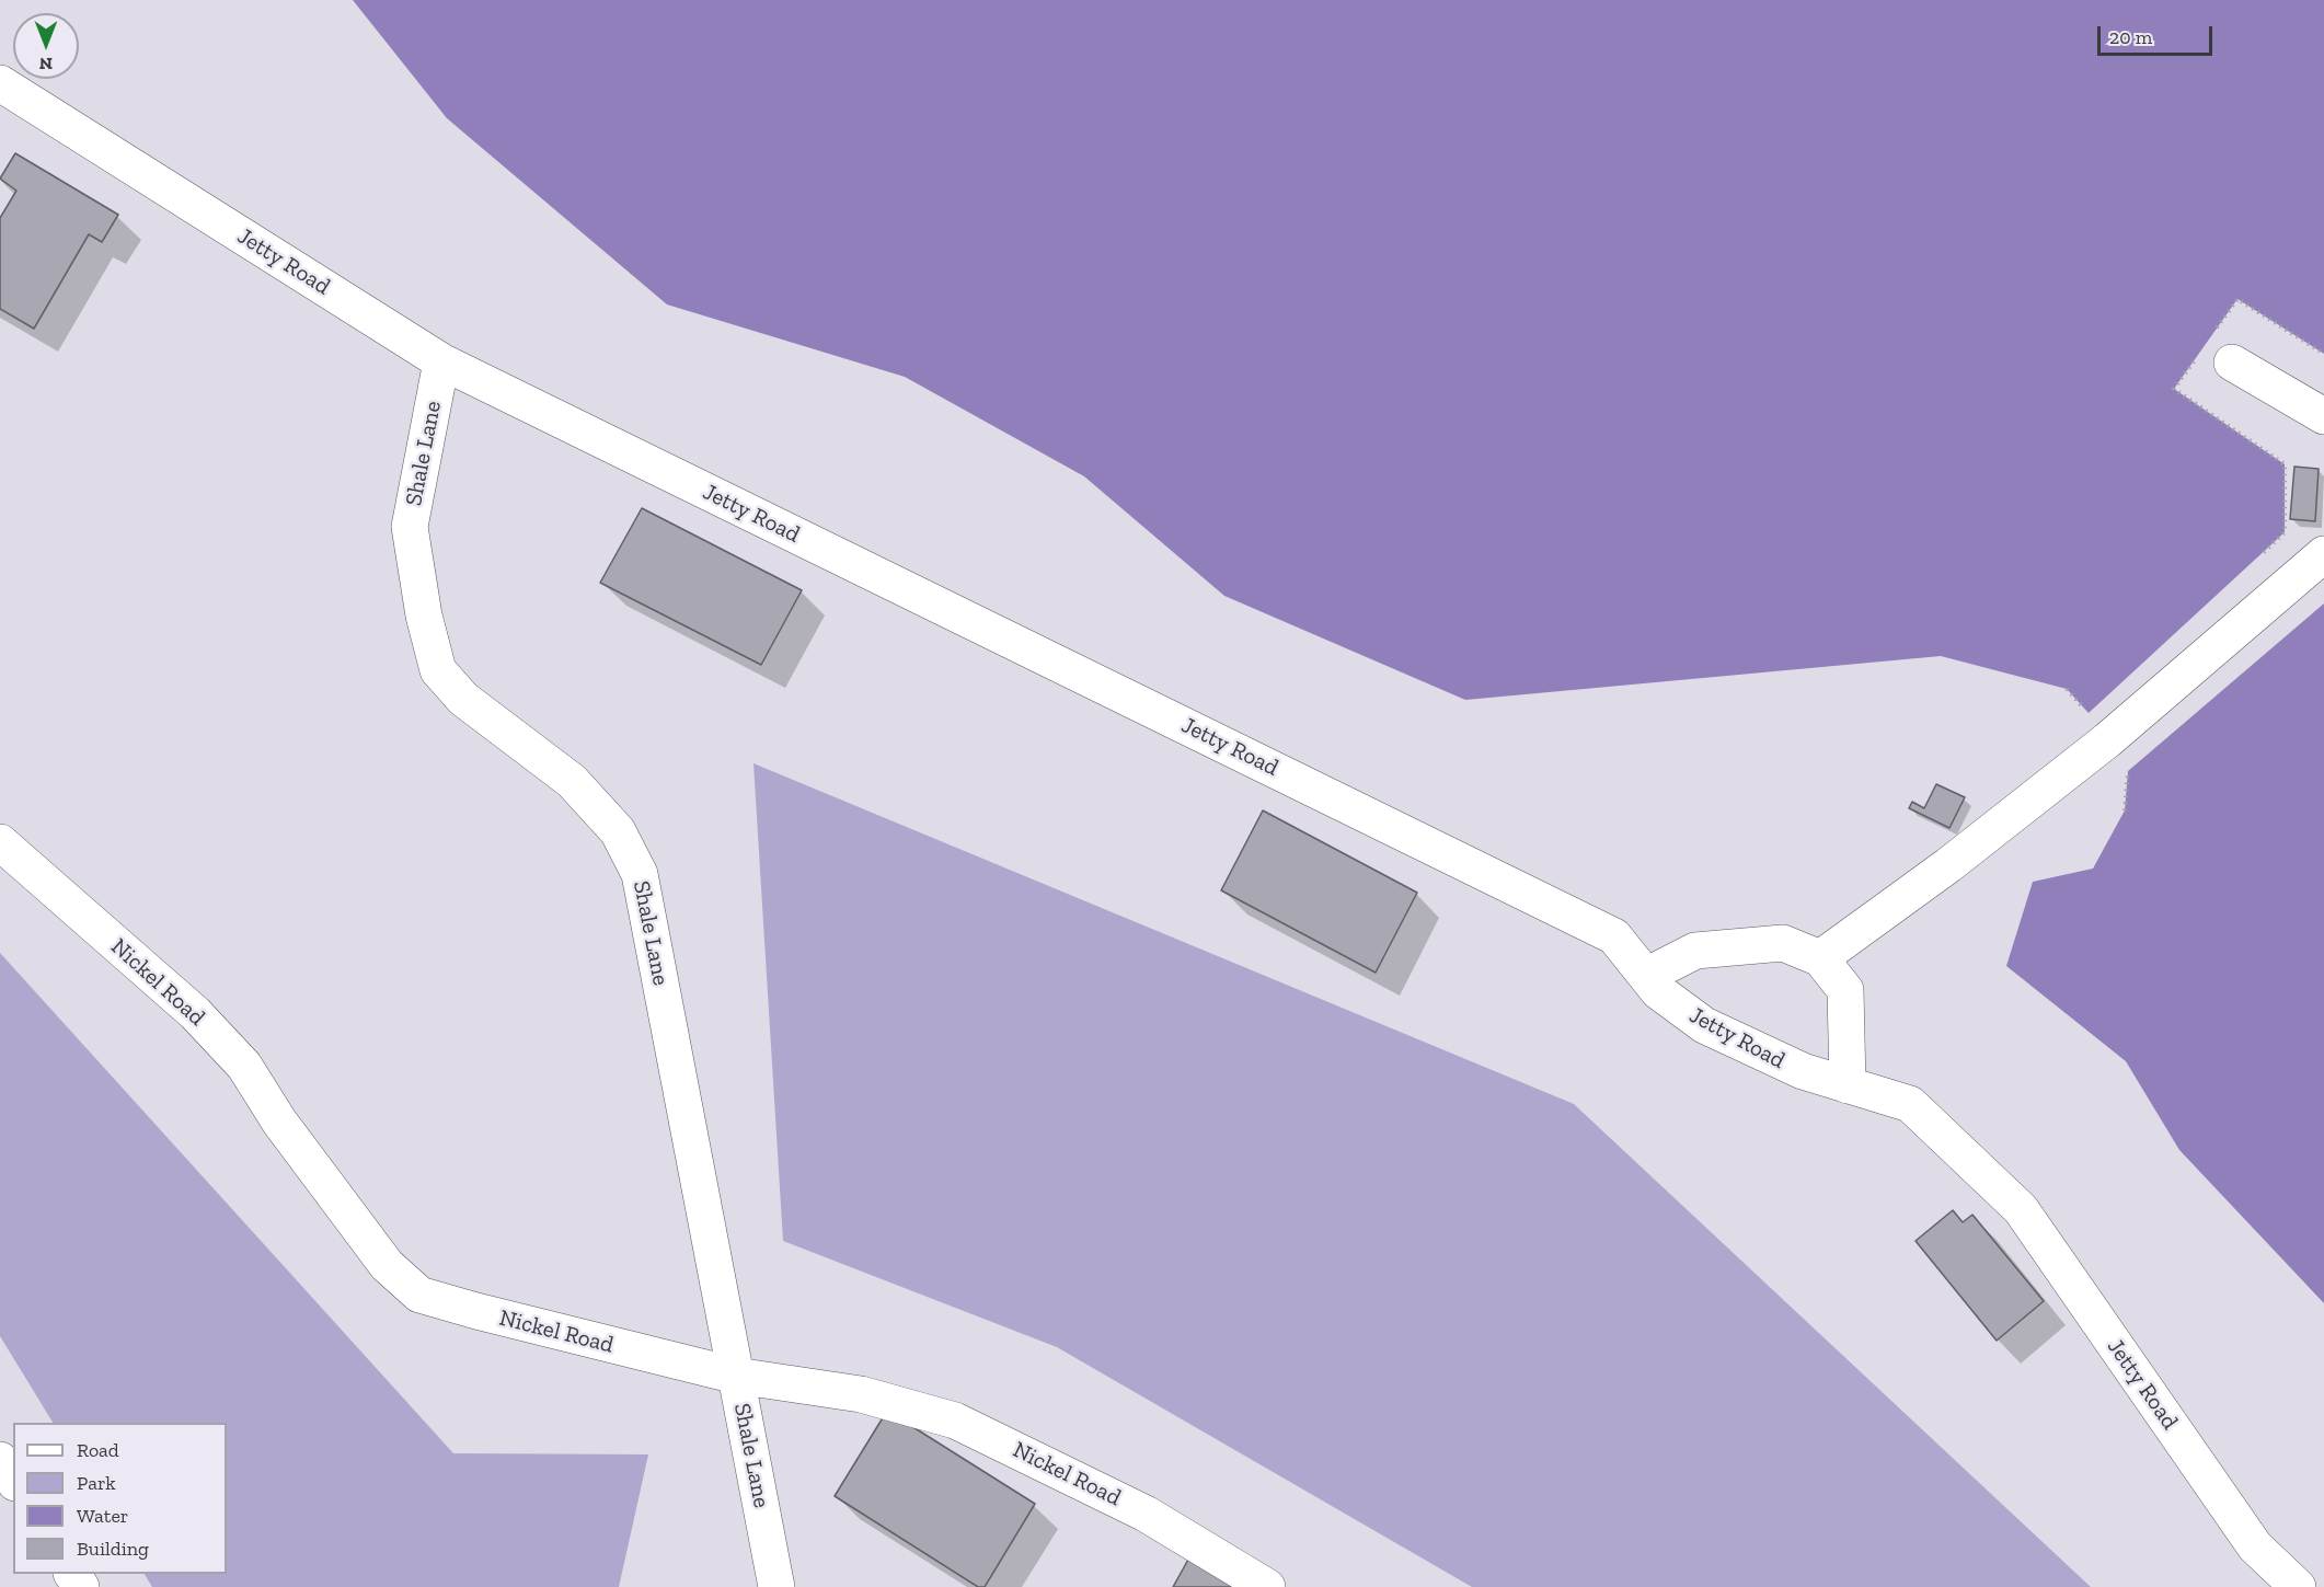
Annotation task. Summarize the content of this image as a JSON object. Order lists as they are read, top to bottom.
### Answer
{
  "streets": {
    "lane": ["Jetty Road", "Shale Lane", "Nickel Road"]
  },
  "crossings": [
    ["Jetty Road", "Shale Lane"],
    ["Shale Lane", "Nickel Road"]
  ],
  "legend": [
    "Road",
    "Park",
    "Water",
    "Building"
  ],
  "scale_bar": "20 m",
  "north": "bottom"
}
